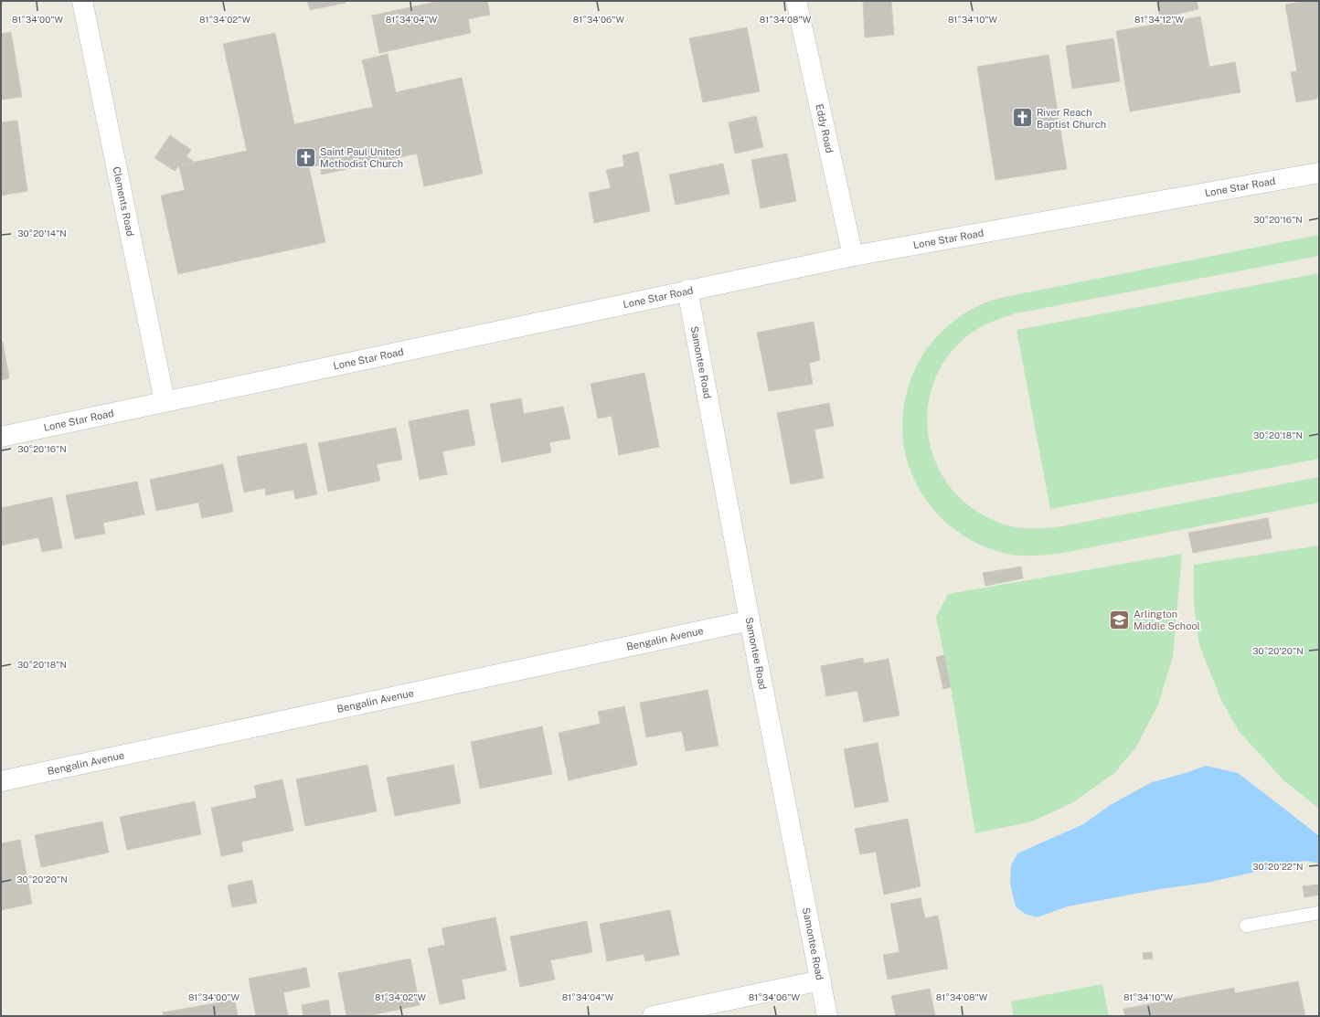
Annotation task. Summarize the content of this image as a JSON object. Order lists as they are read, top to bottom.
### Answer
{
  "streets": {
    "street": [
      "Eddy Road",
      "Lone Star Road",
      "Clements Road",
      "Samontee Road",
      "Bengalin Avenue"
    ]
  },
  "crossings": [
    ["Eddy Road", "Lone Star Road"],
    ["Lone Star Road", "Clements Road"],
    ["Lone Star Road", "Samontee Road"],
    ["Samontee Road", "Bengalin Avenue"]
  ],
  "places": {
    "church": ["River Reach Baptist Church", "Saint Paul United Methodist Church"],
    "school or university": ["Arlington Middle School"]
  },
  "coordinates": [
    "81°34'12\"W",
    "81°34'00\"W",
    "81°34'02\"W",
    "81°34'04\"W",
    "81°34'06\"W",
    "81°34'08\"W",
    "81°34'10\"W",
    "30°20'16\"N",
    "30°20'14\"N",
    "30°20'18\"N",
    "30°20'20\"N",
    "30°20'22\"N"
  ]
}
